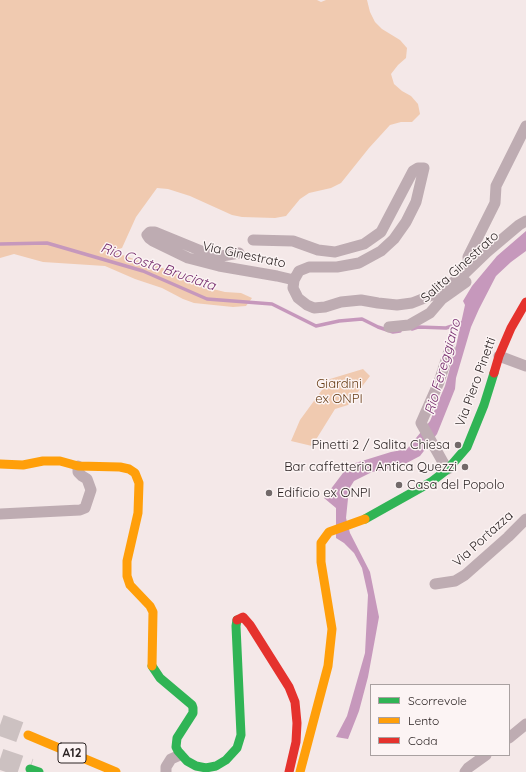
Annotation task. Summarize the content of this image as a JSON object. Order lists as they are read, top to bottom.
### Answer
{
  "streets": {
    "main road": ["Via Piero Pinetti", "A12"],
    "street": ["Via Ginestrato", "Salita Ginestrato", "Via Portazza"]
  },
  "crossings": [
    ["Via Ginestrato", "Salita Ginestrato"]
  ],
  "water": ["Rio Costa Bruciata", "Rio Fereggiano"],
  "parks": ["Giardini ex ONPI"],
  "places": [
    "Pinetti 2 / Salita Chiesa",
    "Bar caffetteria Antica Quezzi",
    "Casa del Popolo",
    "Edificio ex ONPI"
  ],
  "legend": ["Scorrevole", "Lento", "Coda"]
}
